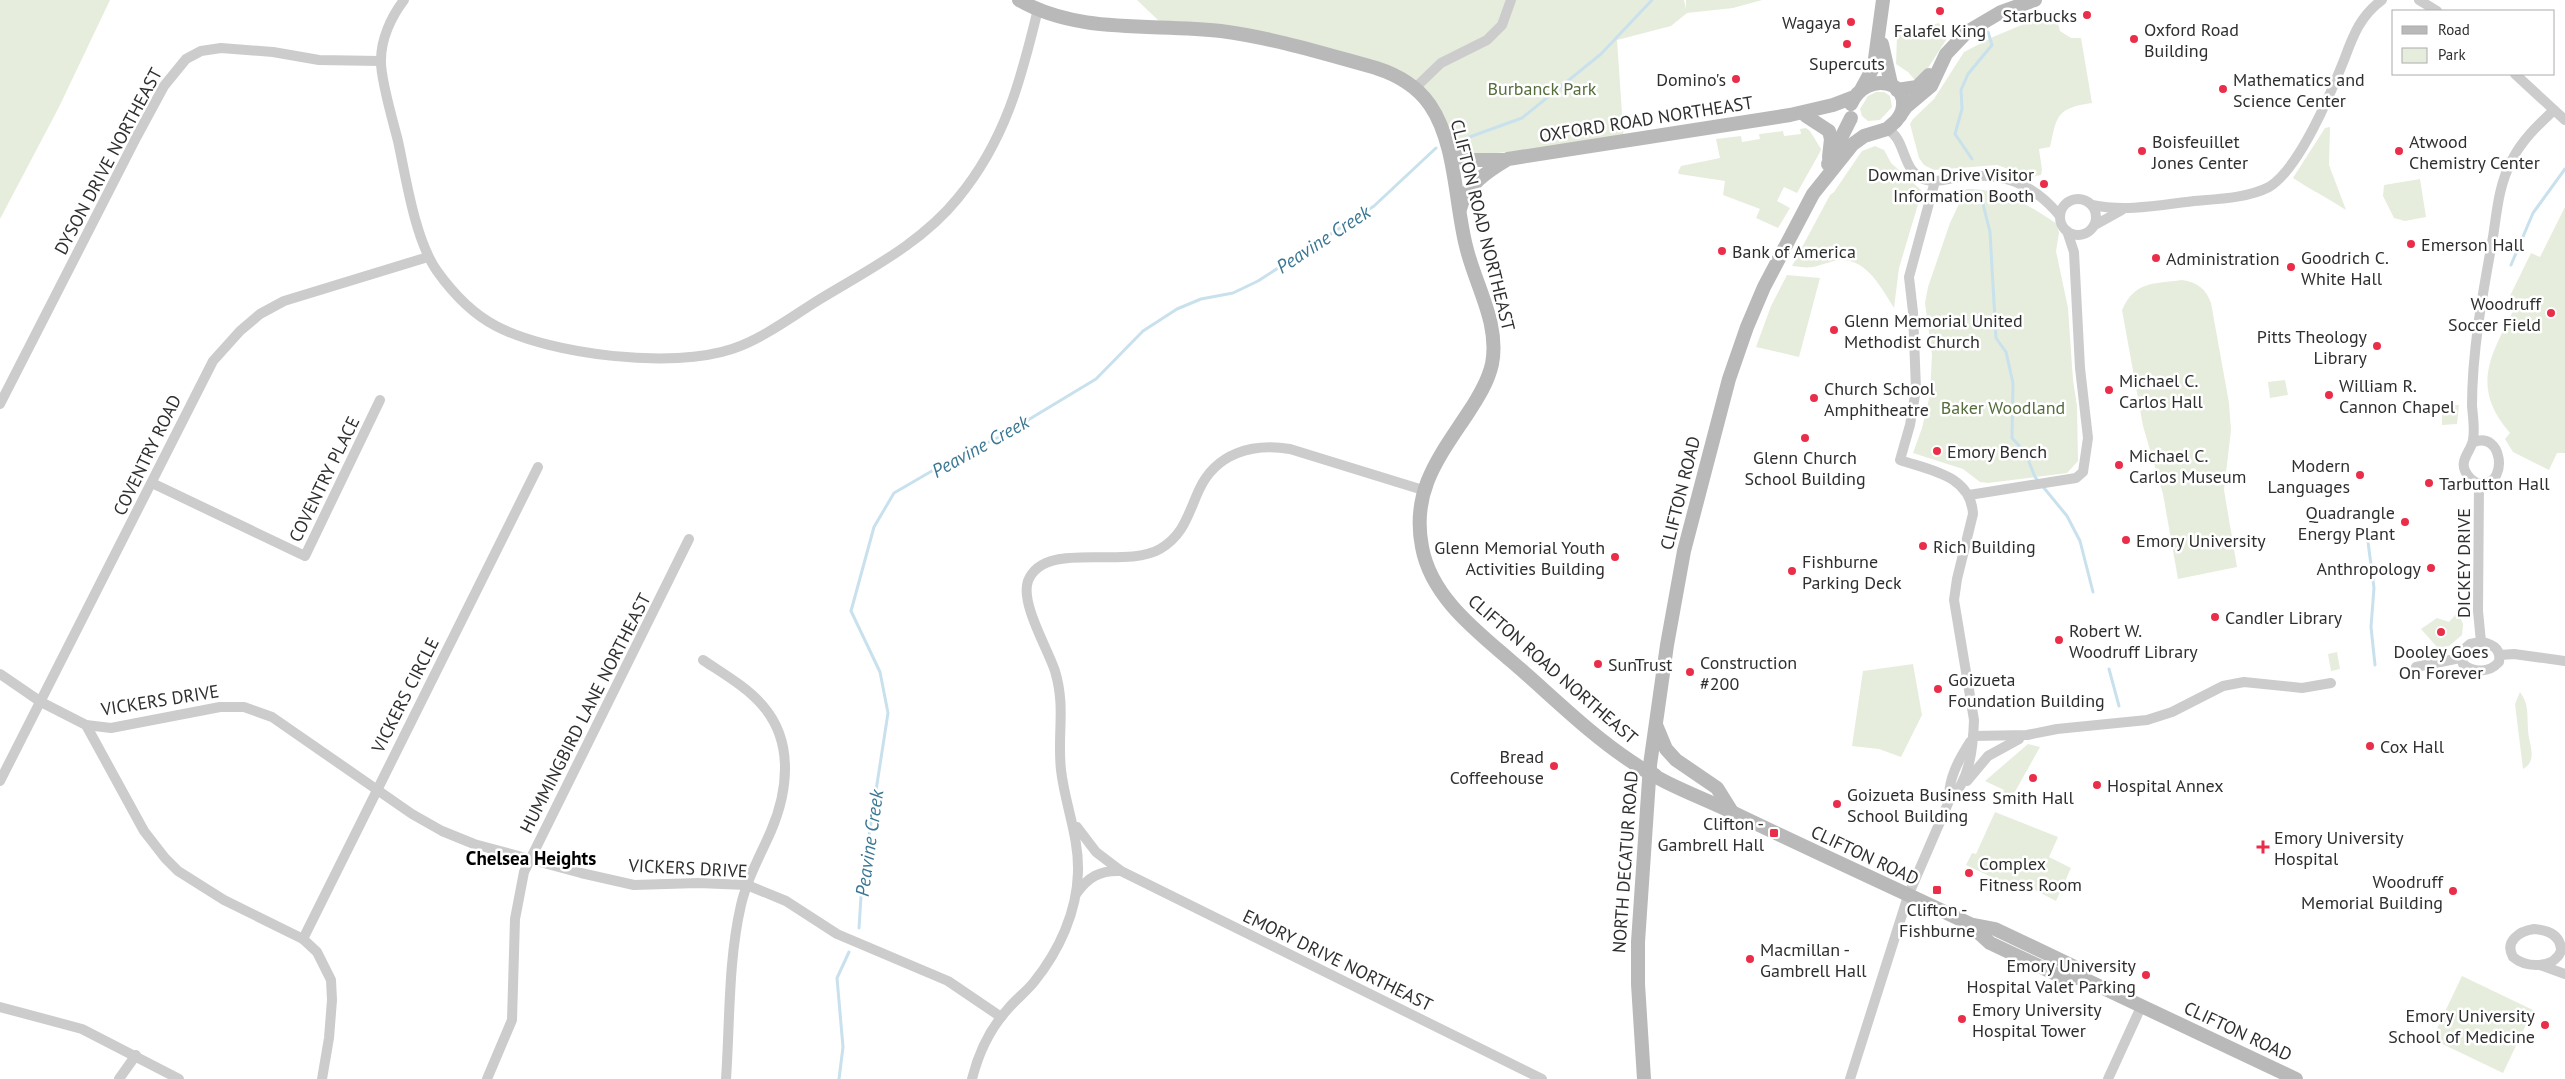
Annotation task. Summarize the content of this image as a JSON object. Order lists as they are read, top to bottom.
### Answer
{
  "streets": {
    "main road": [
      "OXFORD ROAD NORTHEAST",
      "CLIFTON ROAD NORTHEAST",
      "CLIFTON ROAD",
      "NORTH DECATUR ROAD"
    ],
    "street": [
      "DYSON DRIVE NORTHEAST",
      "COVENTRY ROAD",
      "COVENTRY PLACE",
      "DICKEY DRIVE",
      "VICKERS CIRCLE",
      "VICKERS DRIVE",
      "HUMMINGBIRD LANE NORTHEAST",
      "EMORY DRIVE NORTHEAST"
    ]
  },
  "crossings": [
    ["OXFORD ROAD NORTHEAST", "CLIFTON ROAD NORTHEAST"],
    ["CLIFTON ROAD NORTHEAST", "NORTH DECATUR ROAD"],
    ["COVENTRY ROAD", "COVENTRY PLACE"],
    ["CLIFTON ROAD", "NORTH DECATUR ROAD"],
    ["VICKERS CIRCLE", "VICKERS DRIVE"],
    ["VICKERS DRIVE", "HUMMINGBIRD LANE NORTHEAST"]
  ],
  "districts": ["Chelsea Heights"],
  "water": ["Peavine Creek"],
  "parks": ["Burbanck Park", "Baker Woodland"],
  "places": {
    "other": [
      "Falafel King",
      "Starbucks",
      "Wagaya",
      "Oxford Road Building",
      "Supercuts",
      "Domino's",
      "Mathematics and Science Center",
      "Boisfeuillet Jones Center",
      "Atwood Chemistry Center",
      "Dowman Drive Visitor Information Booth",
      "Emerson Hall",
      "Bank of America",
      "Administration",
      "Goodrich C. White Hall",
      "Woodruff Soccer Field",
      "Glenn Memorial United Methodist Church",
      "Pitts Theology Library",
      "Michael C. Carlos Hall",
      "William R. Cannon Chapel",
      "Church School Amphitheatre",
      "Glenn Church School Building",
      "Emory Bench",
      "Michael C. Carlos Museum",
      "Modern Languages",
      "Tarbutton Hall",
      "Quadrangle Energy Plant",
      "Emory University",
      "Rich Building",
      "Glenn Memorial Youth Activities Building",
      "Anthropology",
      "Fishburne Parking Deck",
      "Candler Library",
      "Dooley Goes On Forever",
      "Robert W. Woodruff Library",
      "SunTrust",
      "Construction #200",
      "Goizueta Foundation Building",
      "Cox Hall",
      "Bread Coffeehouse",
      "Smith Hall",
      "Hospital Annex",
      "Goizueta Business School Building",
      "Complex Fitness Room",
      "Woodruff Memorial Building",
      "Macmillan - Gambrell Hall",
      "Emory University Hospital Valet Parking",
      "Emory University Hospital Tower",
      "Emory University School of Medicine"
    ],
    "transit": ["Clifton - Gambrell Hall", "Clifton - Fishburne"],
    "health": ["Emory University Hospital"]
  },
  "legend": ["Road", "Park"]
}
